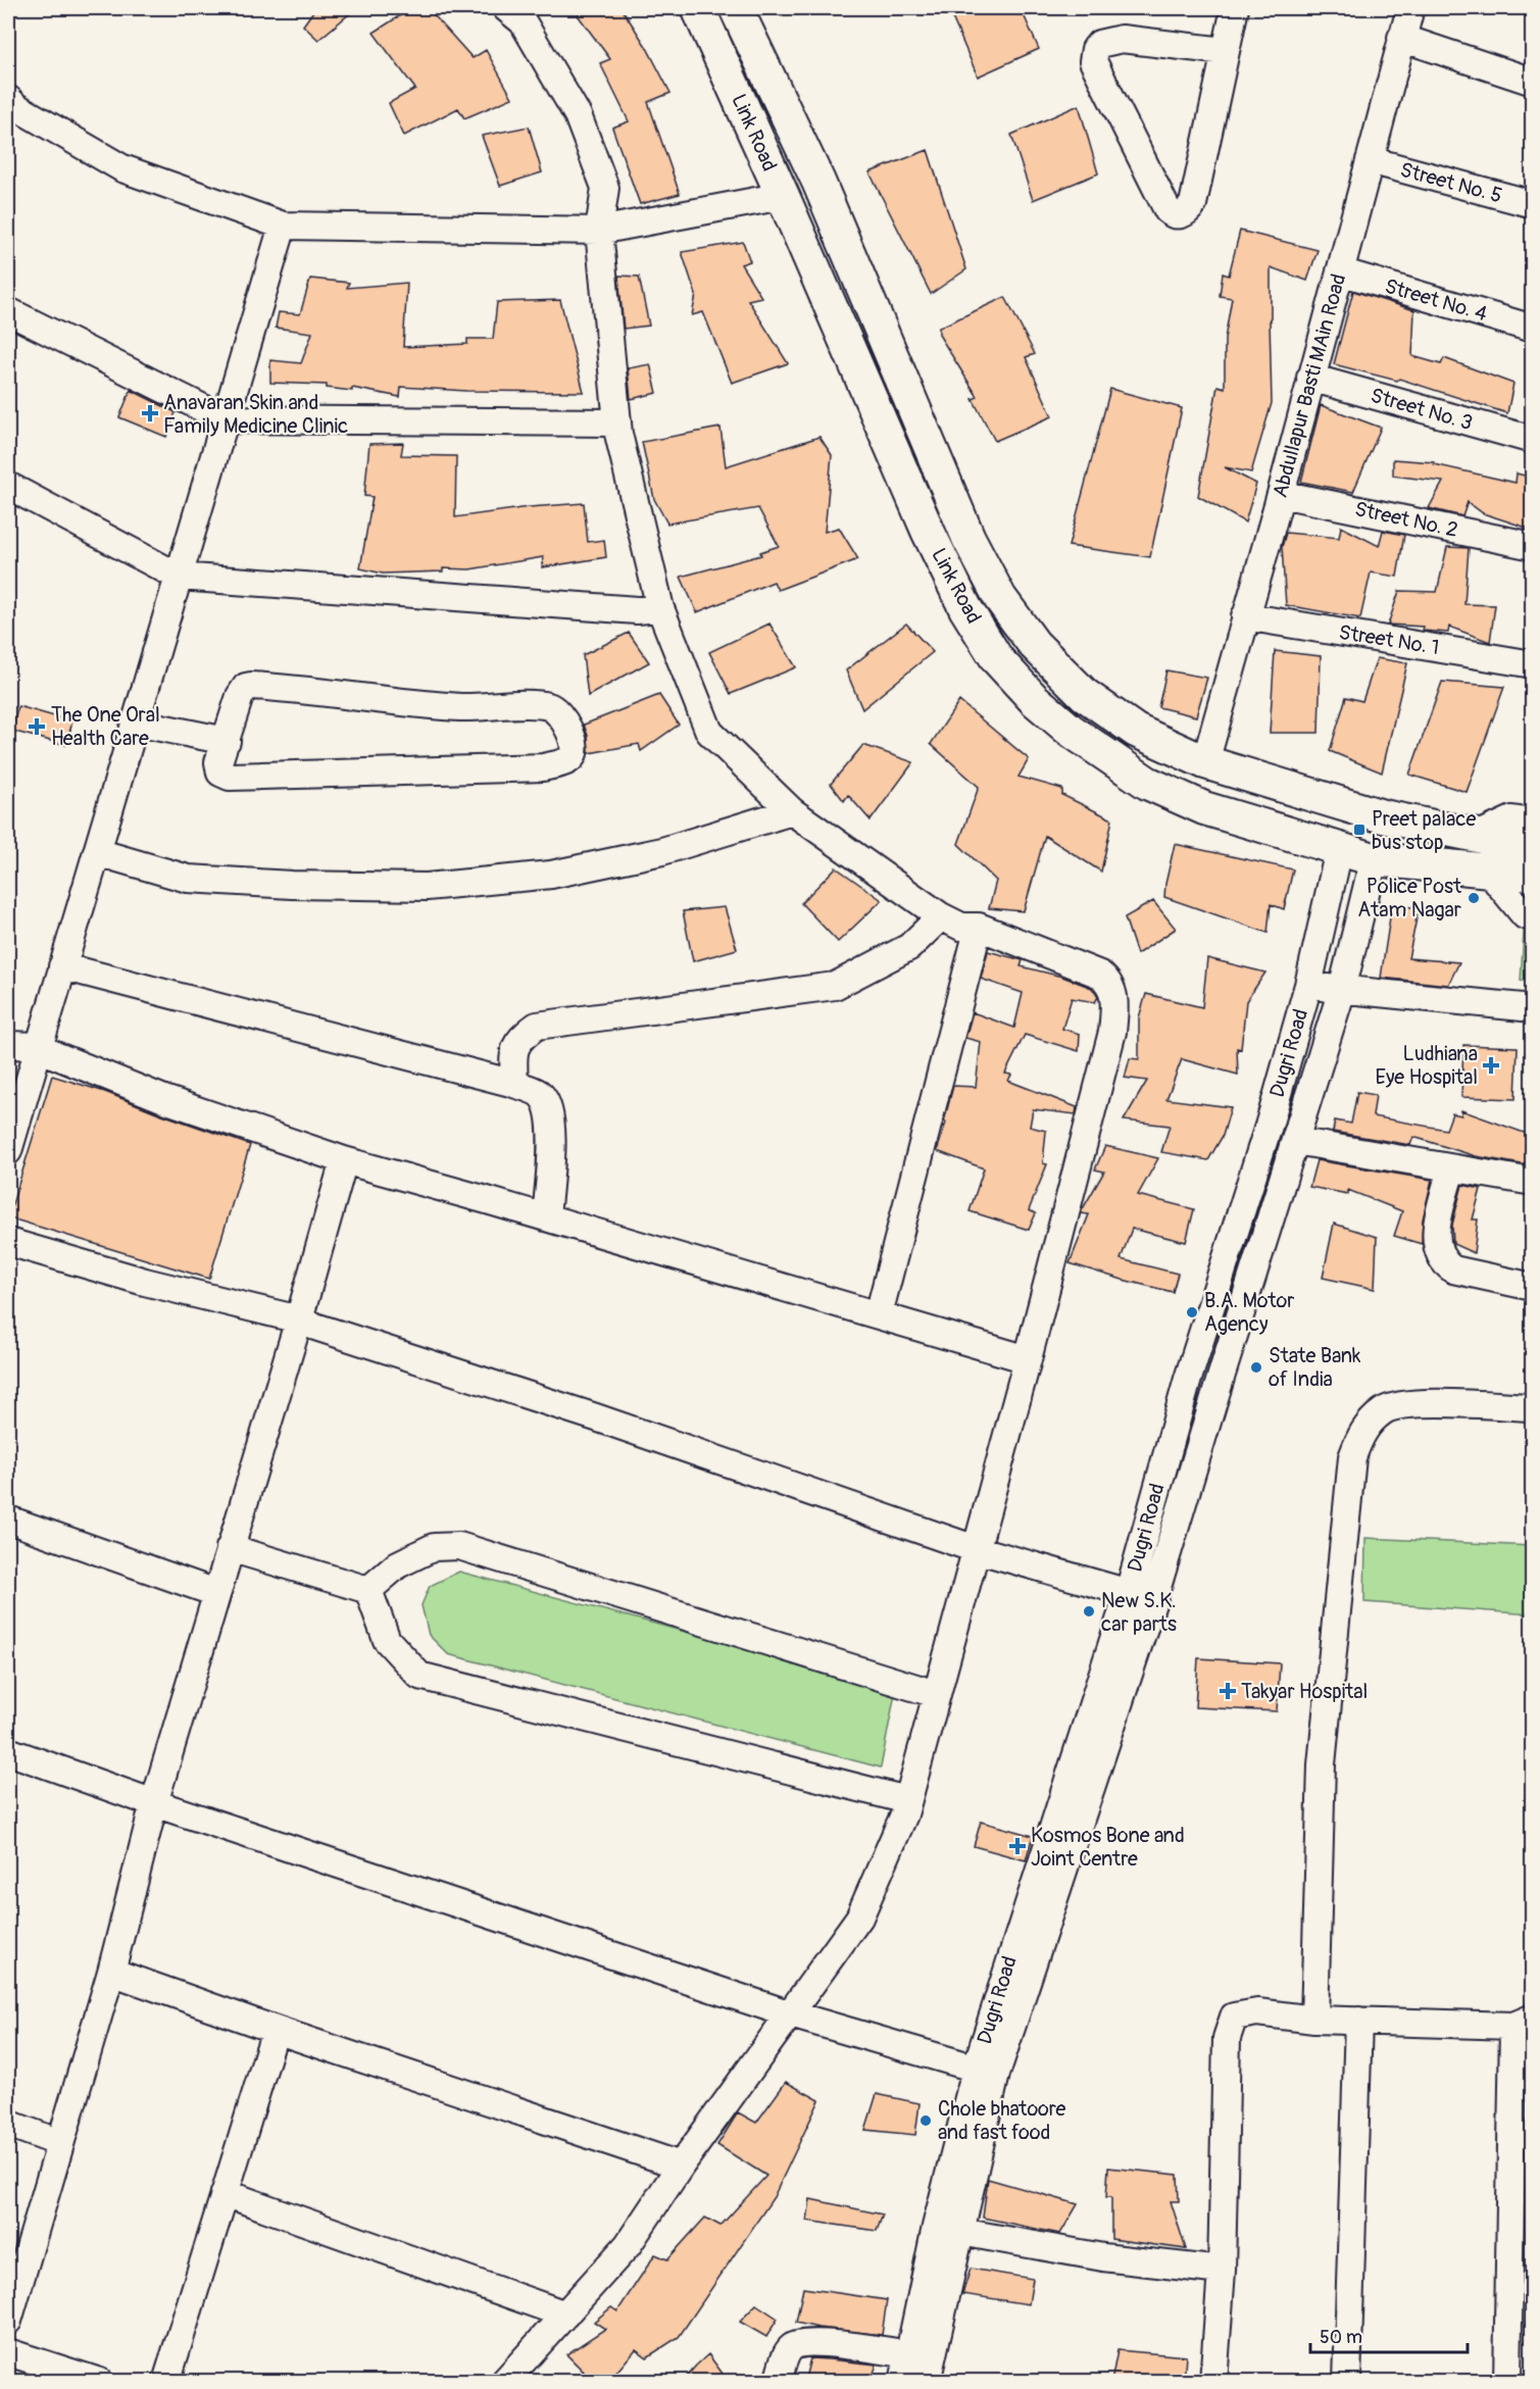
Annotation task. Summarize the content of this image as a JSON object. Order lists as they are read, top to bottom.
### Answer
{
  "streets": {
    "main road": ["Link Road"],
    "street": [
      "Street No. 5",
      "Street No. 4",
      "Abdullapur Basti MAin Road",
      "Street No. 3",
      "Street No. 2",
      "Street No. 1",
      "Dugri Road"
    ]
  },
  "crossings": [
    ["Link Road", "Abdullapur Basti MAin Road"],
    ["Link Road", "Dugri Road"],
    ["Street No. 5", "Abdullapur Basti MAin Road"],
    ["Street No. 4", "Abdullapur Basti MAin Road"],
    ["Abdullapur Basti MAin Road", "Street No. 3"],
    ["Abdullapur Basti MAin Road", "Street No. 2"],
    ["Abdullapur Basti MAin Road", "Street No. 1"]
  ],
  "places": {
    "health": [
      "Anavaran Skin and Family Medicine Clinic",
      "The One Oral Health Care",
      "Ludhiana Eye Hospital",
      "Takyar Hospital",
      "Kosmos Bone and Joint Centre"
    ],
    "transit": ["Preet palace bus stop"],
    "other": [
      "Police Post Atam Nagar",
      "B.A. Motor Agency",
      "State Bank of India",
      "New S.K. car parts",
      "Chole bhatoore and fast food"
    ]
  },
  "scale_bar": "50 m"
}
